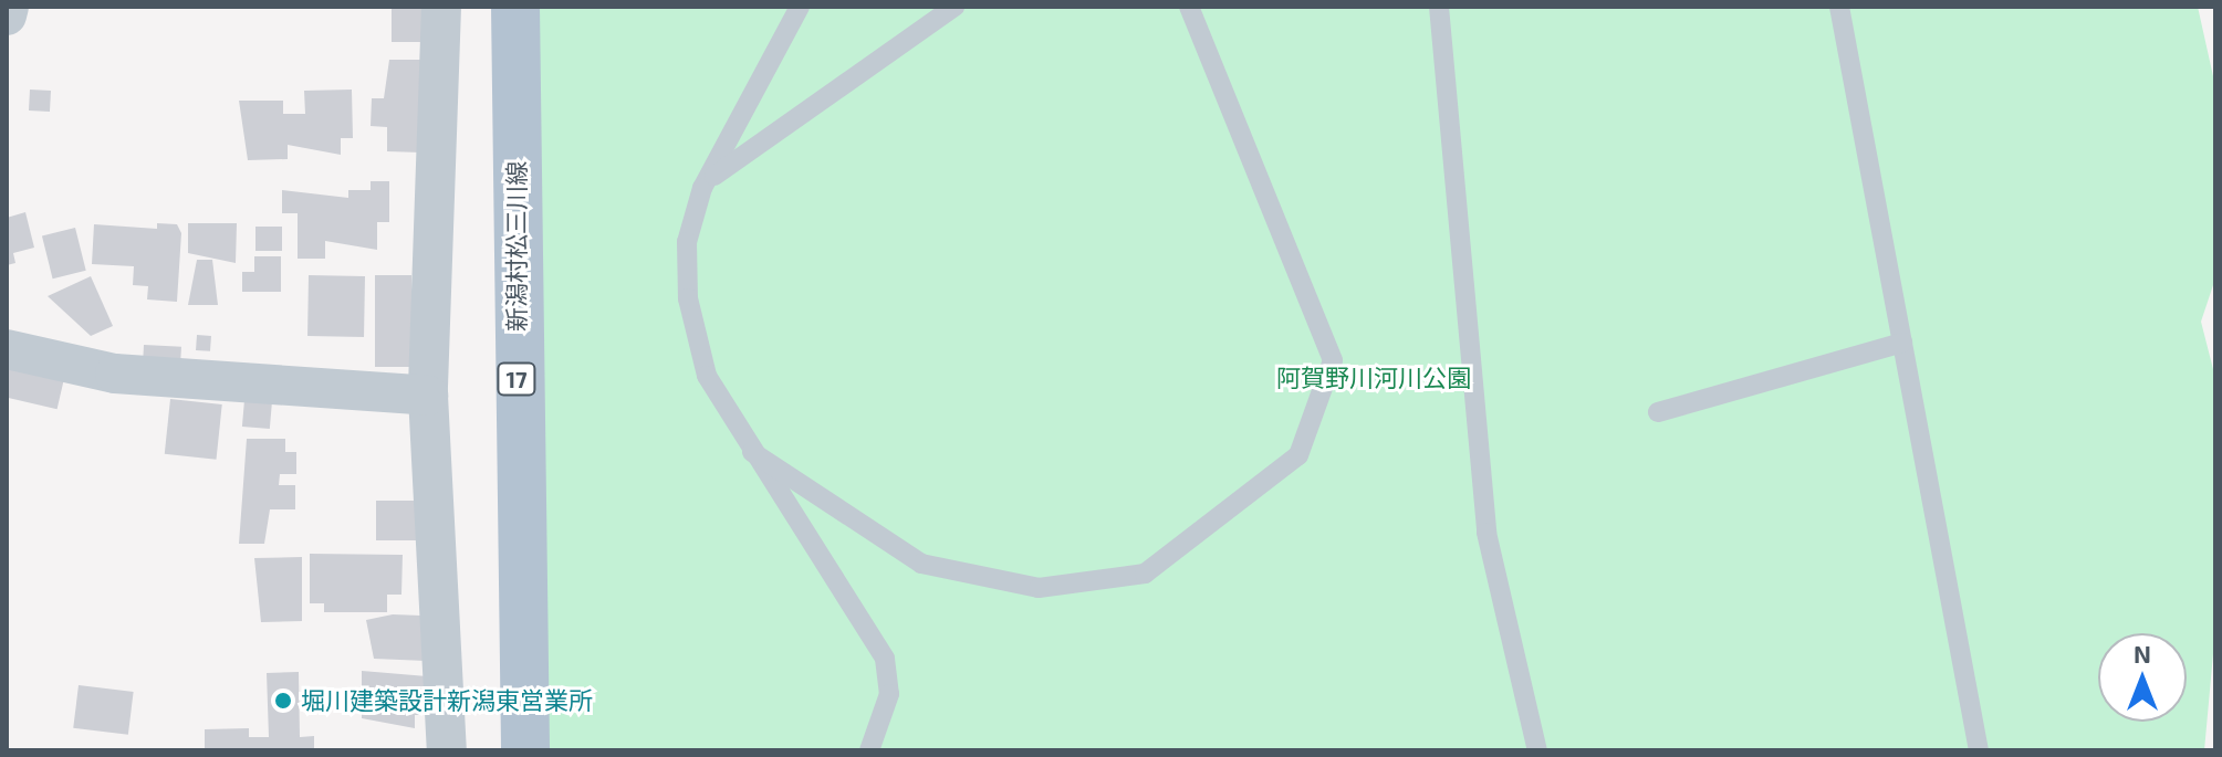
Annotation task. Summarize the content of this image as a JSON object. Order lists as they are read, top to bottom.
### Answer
{
  "streets": {
    "main road": ["新潟村松三川線", "17"]
  },
  "parks": ["阿賀野川河川公園"],
  "places": ["堀川建築設計新潟東営業所"],
  "north": "top"
}
